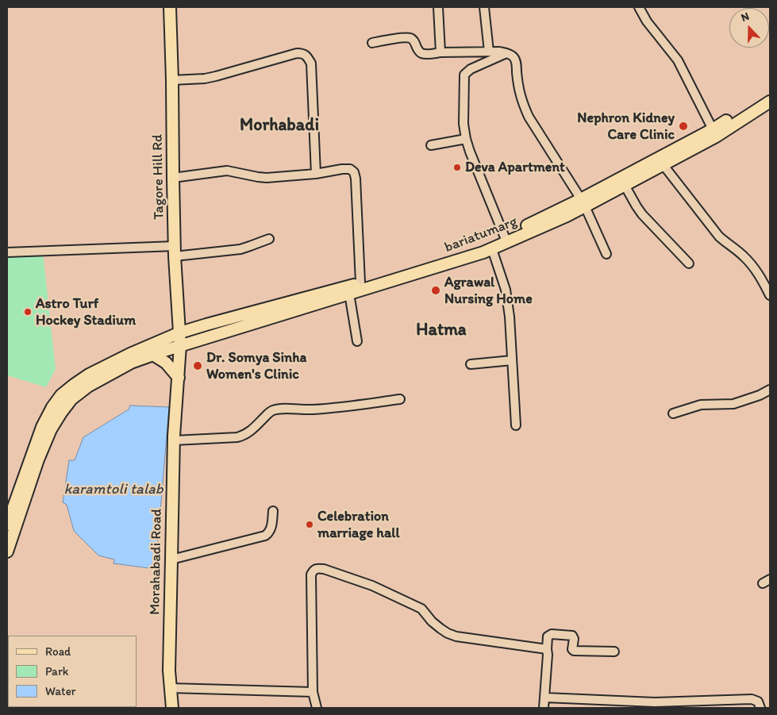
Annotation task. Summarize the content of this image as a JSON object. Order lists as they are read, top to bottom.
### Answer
{
  "streets": {
    "main road": ["Tagore Hill Rd", "bariatumarg", "Morahabadi Road"]
  },
  "crossings": [
    ["Tagore Hill Rd", "bariatumarg"],
    ["Tagore Hill Rd", "Morahabadi Road"],
    ["bariatumarg", "Morahabadi Road"]
  ],
  "districts": ["Morhabadi", "Hatma"],
  "water": ["karamtoli talab"],
  "places": [
    "Nephron Kidney Care Clinic",
    "Deva Apartment",
    "Agrawal Nursing Home",
    "Astro Turf Hockey Stadium",
    "Dr. Somya Sinha Women's Clinic",
    "Celebration marriage hall"
  ],
  "legend": ["Road", "Park", "Water"],
  "north": "top"
}
